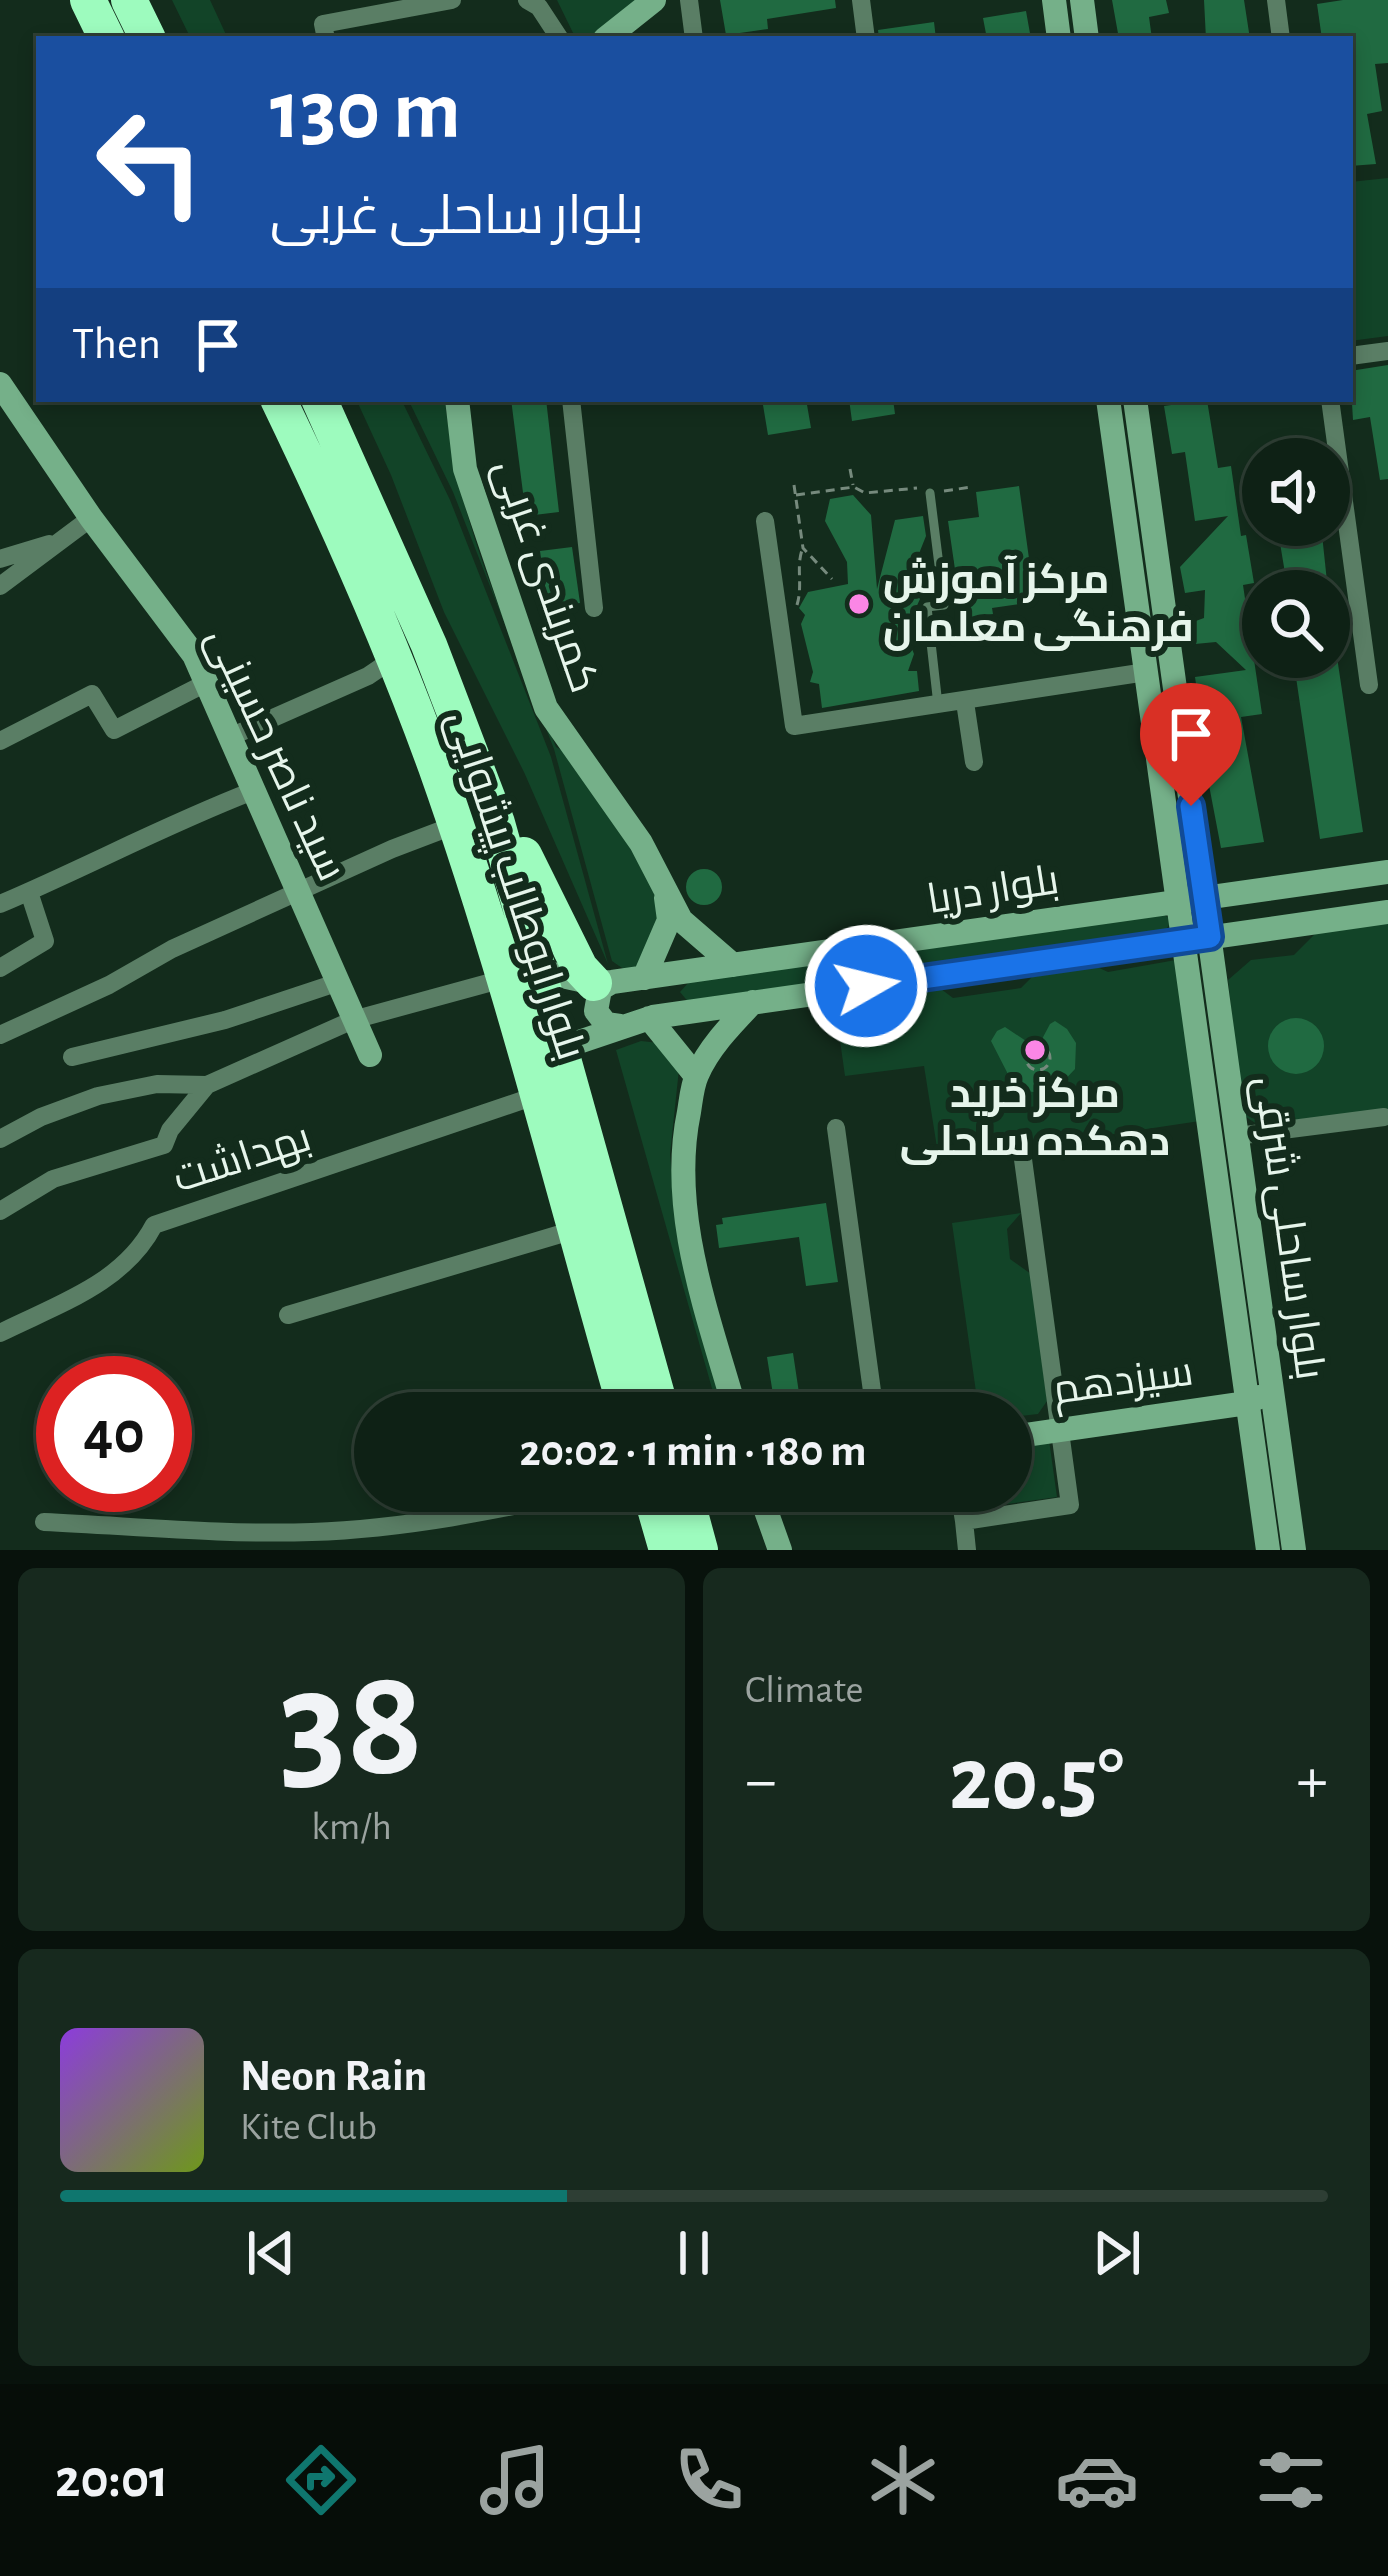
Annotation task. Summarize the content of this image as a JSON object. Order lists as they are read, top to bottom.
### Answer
{
  "streets": {
    "highway": ["بلوار ابوطالب پیشوایی"],
    "street": [
      "کمربندی غربی",
      "سید ناصر حسینی",
      "بلوار دریا",
      "بهداشت",
      "بلوار ساحلی شرقی",
      "سیزدهم"
    ]
  },
  "crossings": [
    ["کمربندی غربی", "بلوار دریا"],
    ["بلوار ابوطالب پیشوایی", "بلوار دریا"],
    ["بلوار ابوطالب پیشوایی", "بهداشت"],
    ["بلوار دریا", "بلوار ساحلی شرقی"],
    ["بلوار ساحلی شرقی", "سیزدهم"]
  ],
  "places": ["مرکز آموزش فرهنگی معلمان", "مرکز خرید دهکده ساحلی"],
  "page": {
    "turn": ["130 m", "بلوار ساحلی غربی"],
    "then": "Then",
    "limit": "40",
    "trip": "20:02 · 1 min · 180 m",
    "tile": [
      ["38", "km/h"],
      "Climate"
    ],
    "heat": ["−", "20.5°", "+"],
    "song": ["Neon Rain", "Kite Club"],
    "tabs": "20:01"
  }
}
